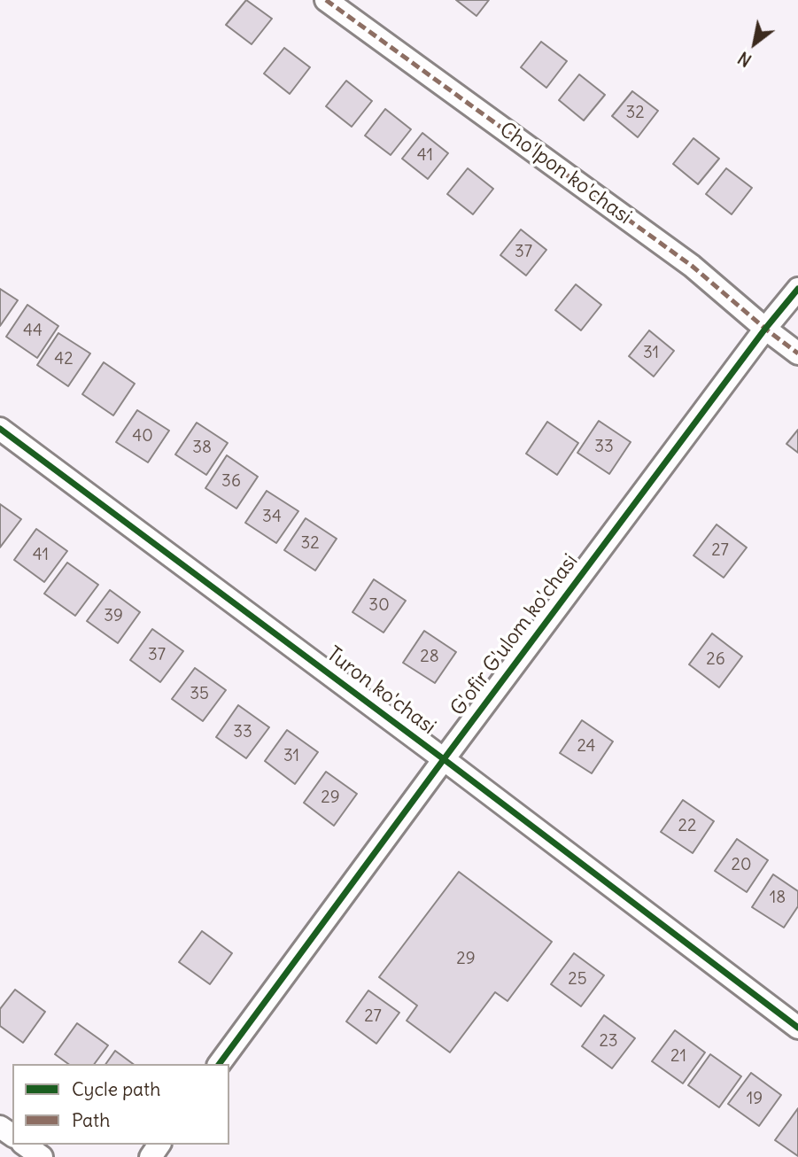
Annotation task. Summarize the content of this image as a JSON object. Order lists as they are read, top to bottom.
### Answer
{
  "streets": {
    "street": ["Cho'lpon ko'chasi", "G'ofir G'ulom ko'chasi", "Turon ko'chasi"]
  },
  "crossings": [
    ["Cho'lpon ko'chasi", "G'ofir G'ulom ko'chasi"],
    ["G'ofir G'ulom ko'chasi", "Turon ko'chasi"]
  ],
  "house_numbers": [
    "32",
    "41",
    "37",
    "44",
    "31",
    "42",
    "40",
    "33",
    "38",
    "36",
    "34",
    "32",
    "27",
    "41",
    "30",
    "39",
    "37",
    "28",
    "26",
    "35",
    "33",
    "24",
    "31",
    "29",
    "22",
    "20",
    "18",
    "29",
    "25",
    "27",
    "23",
    "21",
    "19"
  ],
  "legend": ["Cycle path", "Path"],
  "north": "bottom left"
}
